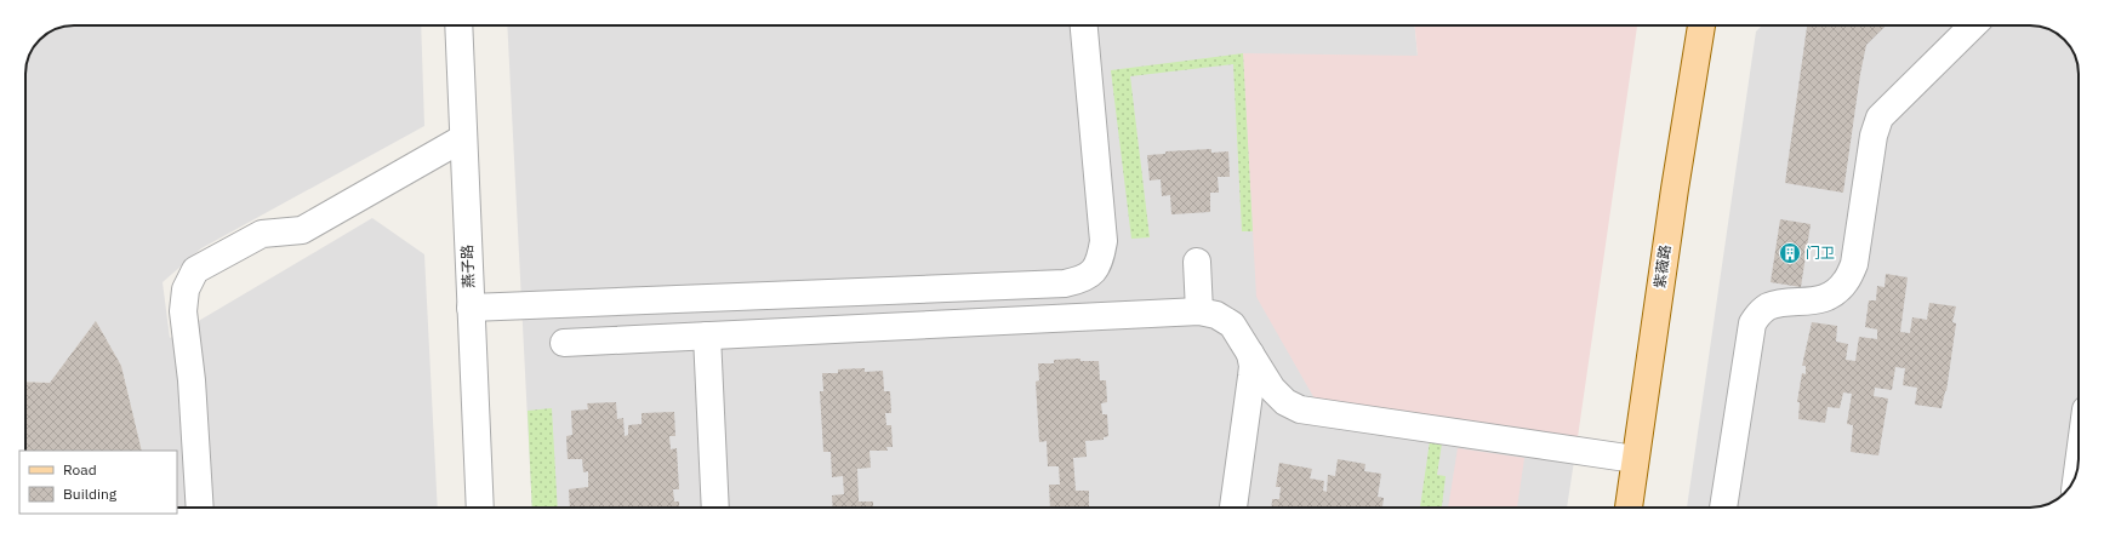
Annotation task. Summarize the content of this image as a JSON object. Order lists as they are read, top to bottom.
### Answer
{
  "streets": {
    "main road": ["紫薇路"],
    "street": ["燕子路"]
  },
  "places": {
    "building": ["门卫"]
  },
  "legend": ["Road", "Building"]
}
